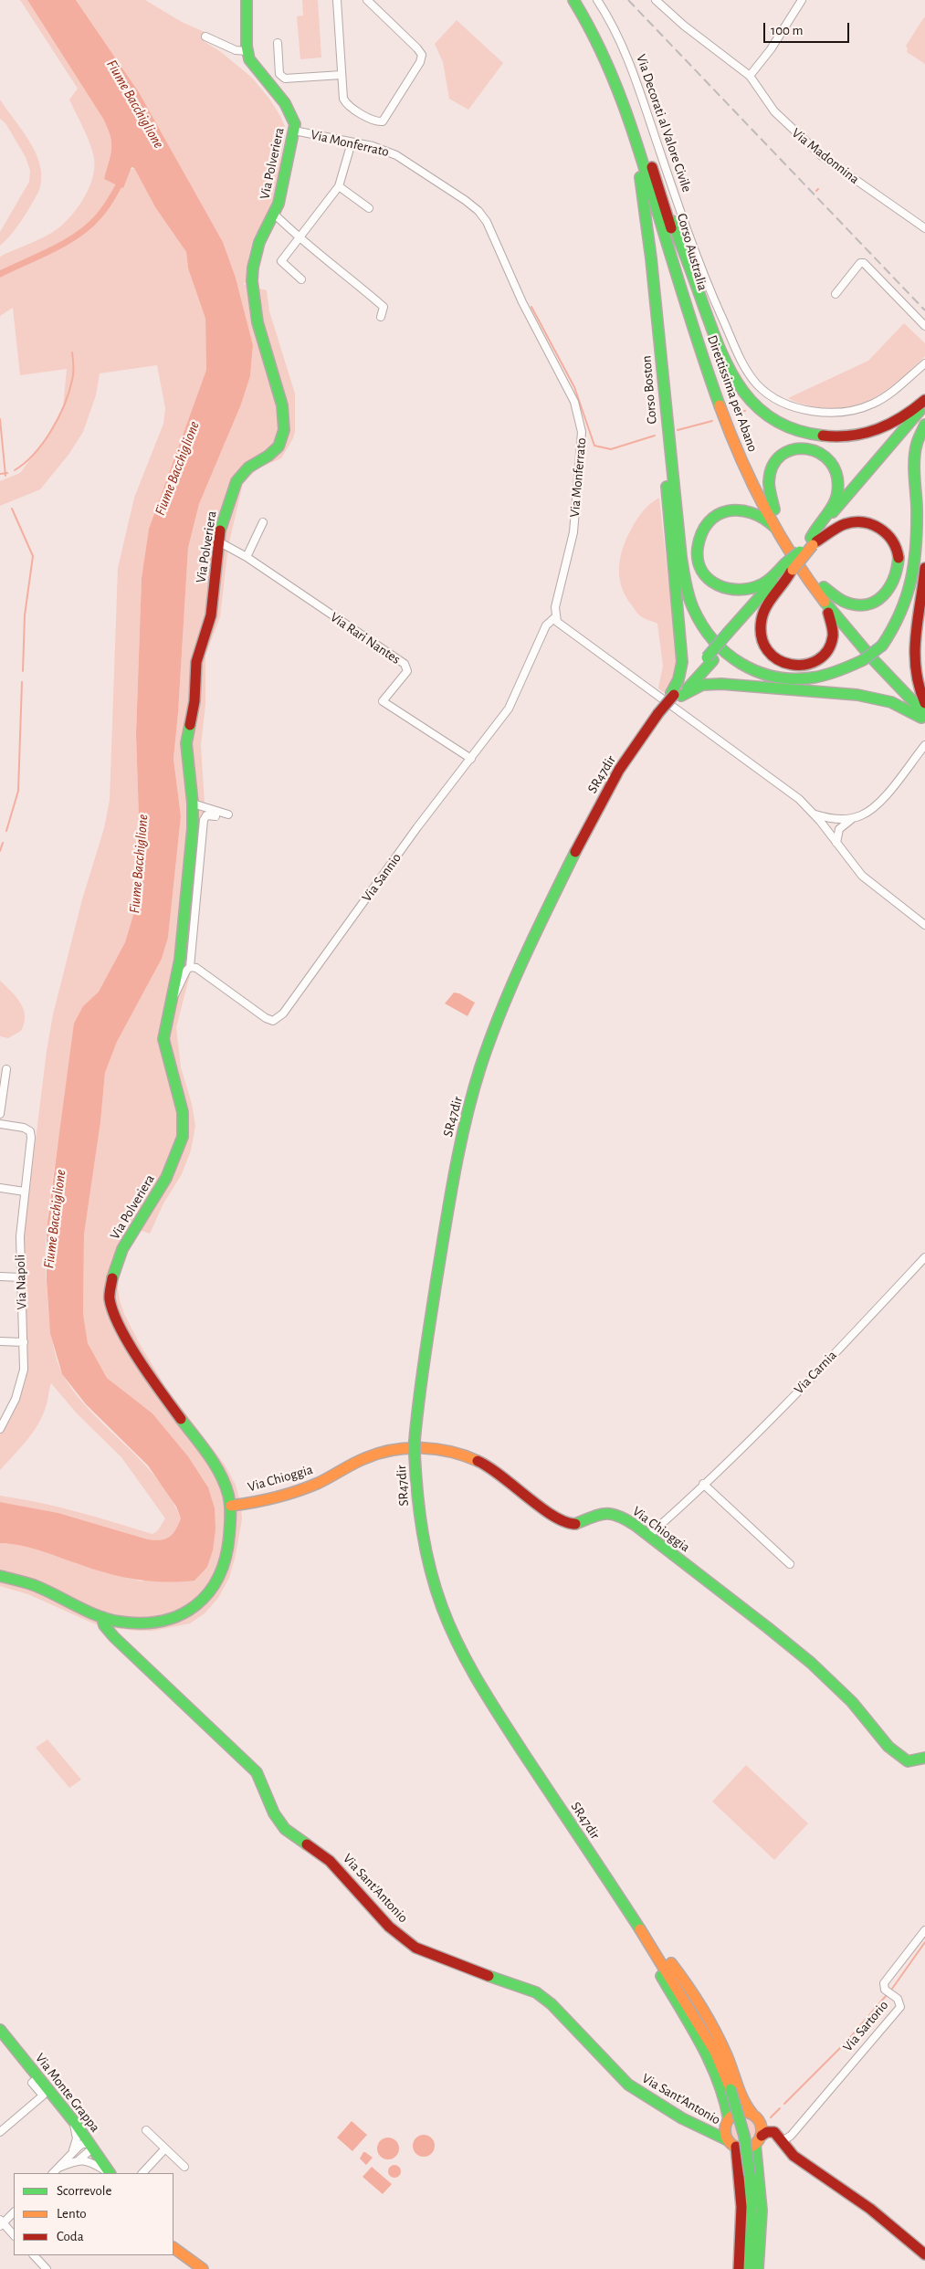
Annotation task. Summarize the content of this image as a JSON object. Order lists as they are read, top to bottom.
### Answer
{
  "streets": {
    "main road": [
      "Via Polveriera",
      "Corso Australia",
      "Corso Boston",
      "Direttissima per Abano",
      "SR47dir",
      "Via Chioggia",
      "Via Sant'Antonio",
      "Via Monte Grappa"
    ],
    "street": [
      "Via Decorati al Valore Civile",
      "Via Monferrato",
      "Via Madonnina",
      "Via Rari Nantes",
      "Via Sannio",
      "Via Napoli",
      "Via Carnia",
      "Via Sartorio"
    ]
  },
  "crossings": [
    ["Via Monferrato", "Via Polveriera"],
    ["Via Monferrato", "Via Sannio"],
    ["Via Polveriera", "Via Rari Nantes"],
    ["Via Polveriera", "Via Chioggia"],
    ["Via Polveriera", "Via Sant'Antonio"],
    ["Corso Australia", "Direttissima per Abano"],
    ["Corso Boston", "Direttissima per Abano"],
    ["Via Rari Nantes", "Via Sannio"],
    ["Via Carnia", "Via Chioggia"]
  ],
  "water": ["Fiume Bacchiglione"],
  "legend": ["Scorrevole", "Lento", "Coda"],
  "scale_bar": "100 m"
}
